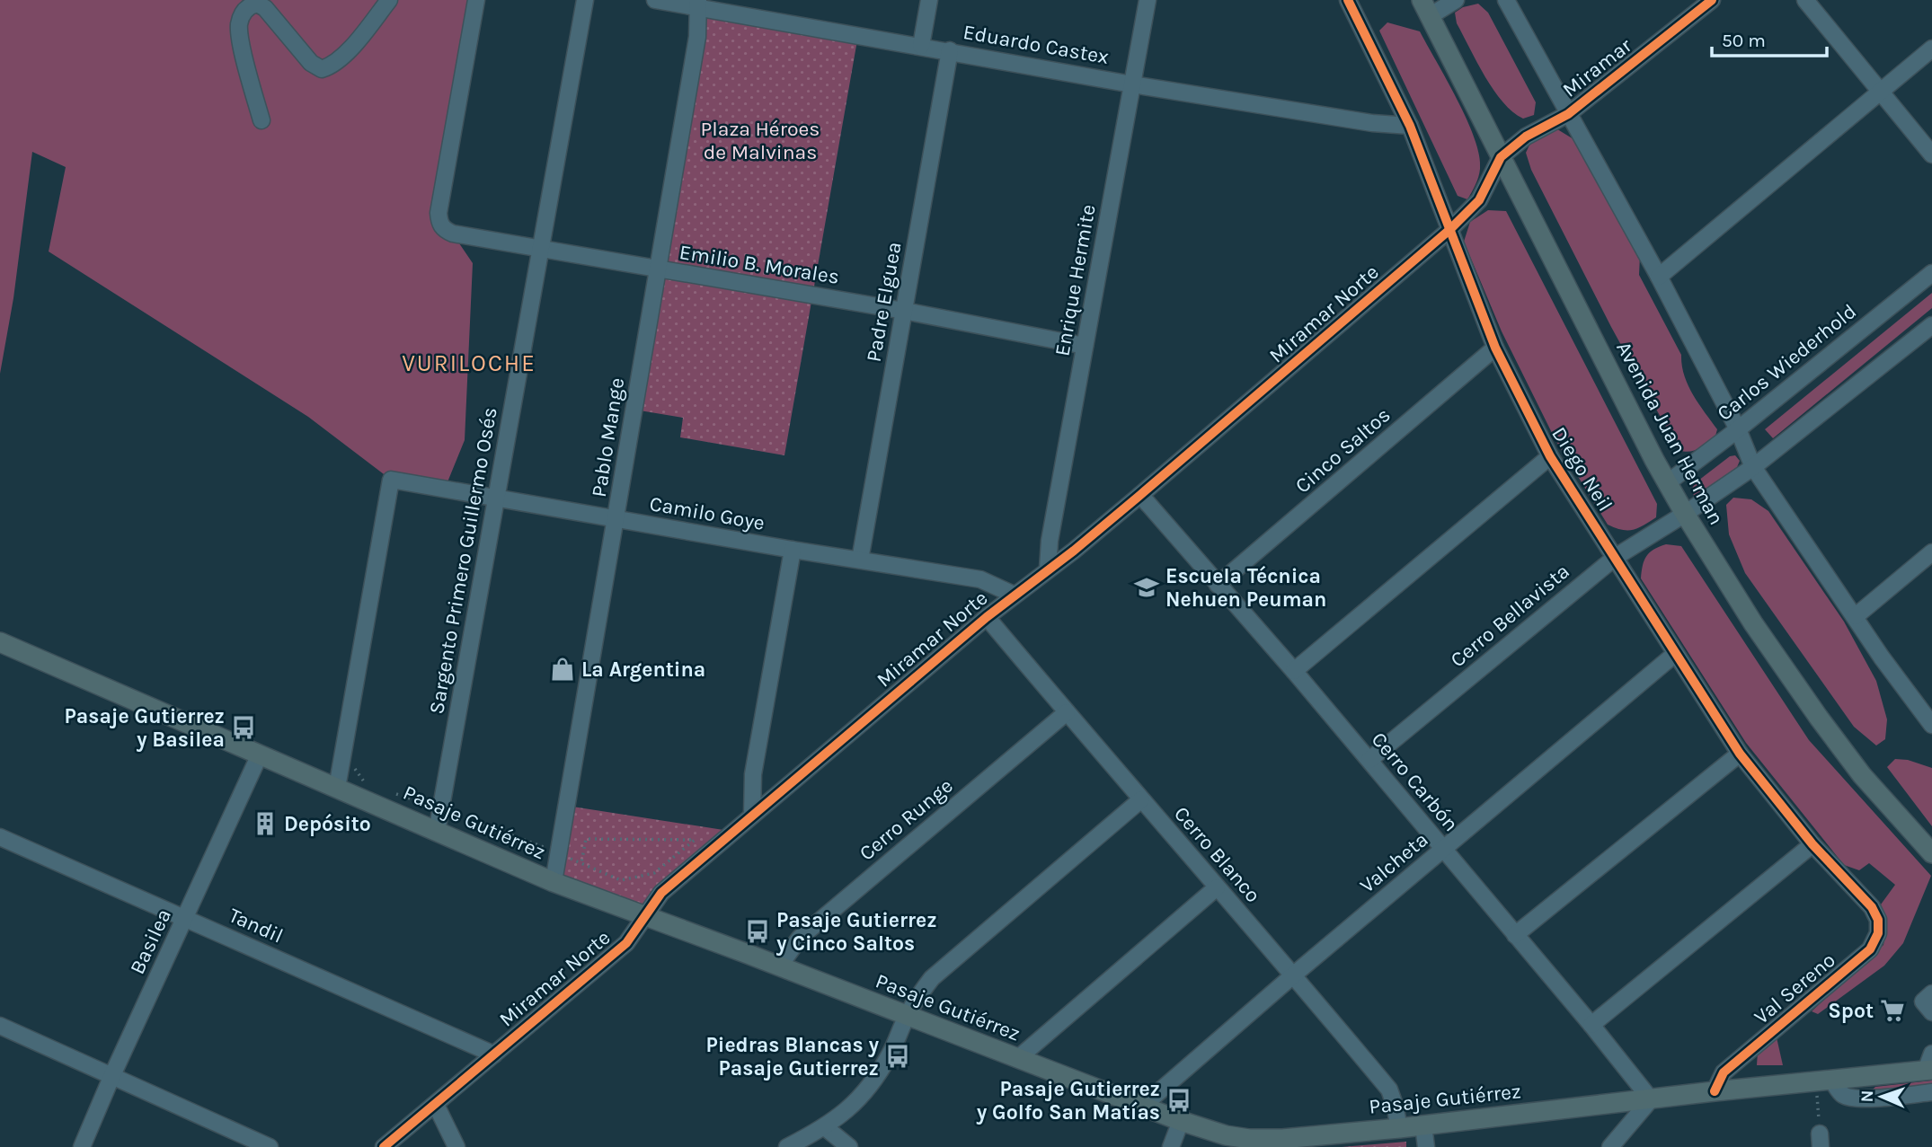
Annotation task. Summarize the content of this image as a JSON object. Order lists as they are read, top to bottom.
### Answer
{
  "streets": {
    "main road": ["Avenida Juan Herman", "Pasaje Gutiérrez"],
    "street": [
      "Eduardo Castex",
      "Miramar",
      "Emilio B. Morales",
      "Enrique Hermite",
      "Padre Elguea",
      "Miramar Norte",
      "Carlos Wiederhold",
      "Pablo Mange",
      "Cinco Saltos",
      "Diego Neil",
      "Camilo Goye",
      "Sargento Primero Guillermo Osés",
      "Cerro Bellavista",
      "Cerro Carbón",
      "Cerro Runge",
      "Cerro Blanco",
      "Valcheta",
      "Tandil",
      "Basilea",
      "Val Sereno"
    ]
  },
  "crossings": [
    ["Eduardo Castex", "Enrique Hermite"],
    ["Eduardo Castex", "Padre Elguea"],
    ["Eduardo Castex", "Pablo Mange"],
    ["Eduardo Castex", "Diego Neil"],
    ["Miramar", "Miramar Norte"],
    ["Miramar", "Avenida Juan Herman"],
    ["Emilio B. Morales", "Enrique Hermite"],
    ["Emilio B. Morales", "Padre Elguea"],
    ["Emilio B. Morales", "Pablo Mange"],
    ["Emilio B. Morales", "Sargento Primero Guillermo Osés"],
    ["Enrique Hermite", "Miramar Norte"],
    ["Padre Elguea", "Camilo Goye"],
    ["Miramar Norte", "Avenida Juan Herman"],
    ["Miramar Norte", "Diego Neil"],
    ["Miramar Norte", "Camilo Goye"],
    ["Miramar Norte", "Cerro Carbón"],
    ["Miramar Norte", "Pasaje Gutiérrez"],
    ["Miramar Norte", "Cerro Blanco"],
    ["Miramar Norte", "Tandil"],
    ["Carlos Wiederhold", "Avenida Juan Herman"],
    ["Avenida Juan Herman", "Cerro Bellavista"],
    ["Pablo Mange", "Camilo Goye"],
    ["Pablo Mange", "Pasaje Gutiérrez"],
    ["Cinco Saltos", "Diego Neil"],
    ["Cinco Saltos", "Cerro Carbón"],
    ["Diego Neil", "Cerro Bellavista"],
    ["Diego Neil", "Valcheta"],
    ["Diego Neil", "Val Sereno"],
    ["Camilo Goye", "Sargento Primero Guillermo Osés"],
    ["Sargento Primero Guillermo Osés", "Pasaje Gutiérrez"],
    ["Cerro Bellavista", "Cerro Carbón"],
    ["Cerro Carbón", "Pasaje Gutiérrez"],
    ["Cerro Carbón", "Valcheta"],
    ["Cerro Runge", "Pasaje Gutiérrez"],
    ["Cerro Runge", "Cerro Blanco"],
    ["Pasaje Gutiérrez", "Cerro Blanco"],
    ["Pasaje Gutiérrez", "Valcheta"],
    ["Pasaje Gutiérrez", "Basilea"],
    ["Pasaje Gutiérrez", "Val Sereno"],
    ["Cerro Blanco", "Valcheta"],
    ["Tandil", "Basilea"]
  ],
  "districts": ["VURILOCHE"],
  "parks": ["Plaza Héroes de Malvinas"],
  "places": {
    "school or university": ["Escuela Técnica Nehuen Peuman"],
    "shop": ["La Argentina"],
    "bus stop": [
      "Pasaje Gutierrez y Basilea",
      "Pasaje Gutierrez y Cinco Saltos",
      "Piedras Blancas y Pasaje Gutierrez",
      "Pasaje Gutierrez y Golfo San Matías"
    ],
    "building": ["Depósito"],
    "supermarket": ["Spot"]
  },
  "scale_bar": "50 m",
  "north": "left"
}
